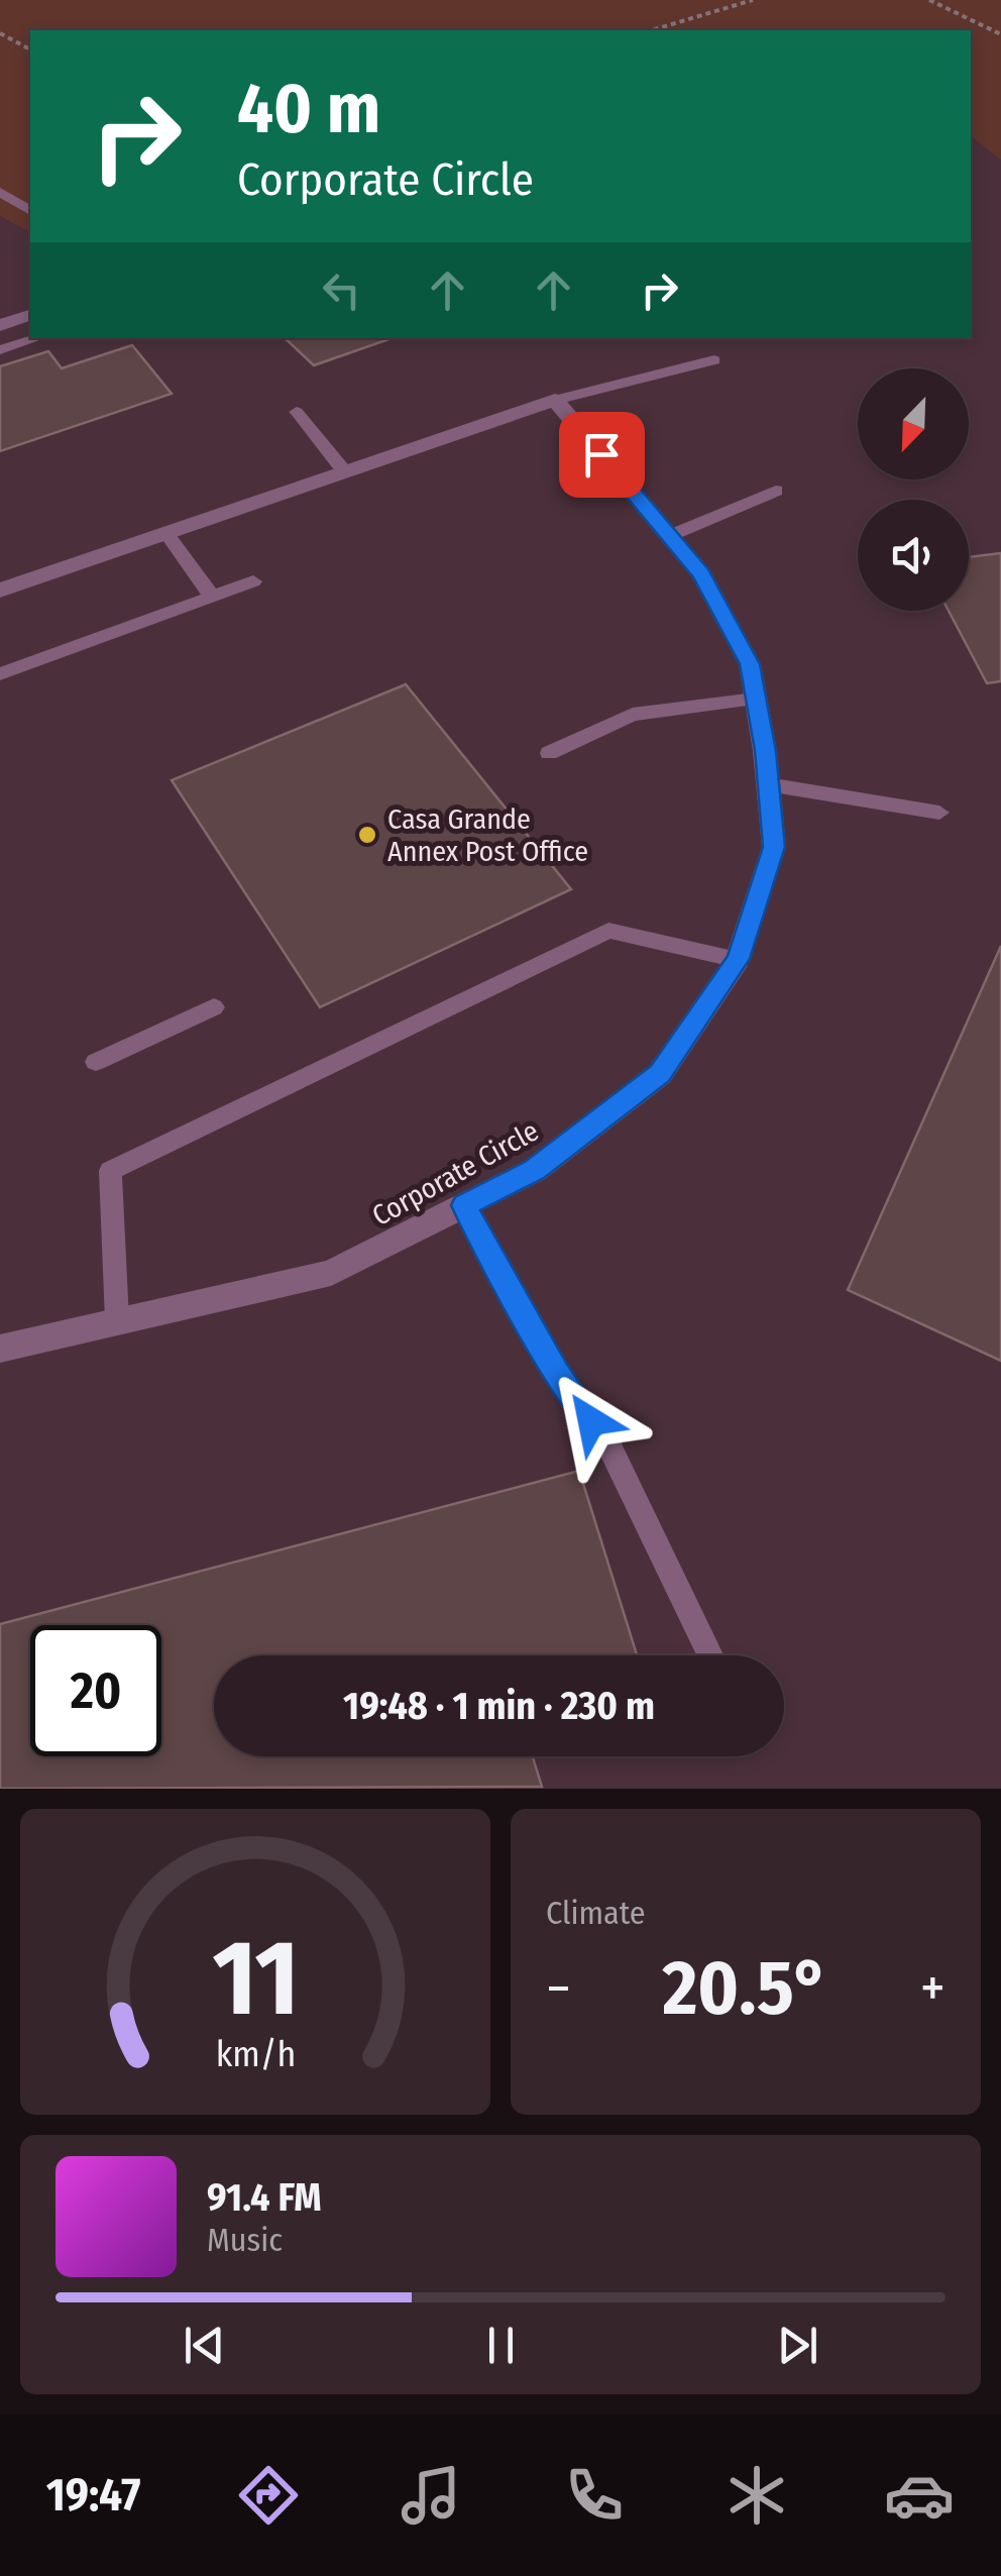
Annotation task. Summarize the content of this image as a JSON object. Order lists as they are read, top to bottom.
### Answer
{
  "streets": {
    "street": ["Corporate Circle"]
  },
  "places": ["Casa Grande Annex Post Office"],
  "north": "bottom left",
  "page": {
    "turn": ["40 m", "Corporate Circle"],
    "limit": "20",
    "trip": "19:48 · 1 min · 230 m",
    "tile": "Climate",
    "heat": ["−", "20.5°", "+"],
    "song": ["91.4 FM", "Music"],
    "tabs": "19:47",
    "gauge": ["11", "km/h"]
  }
}
